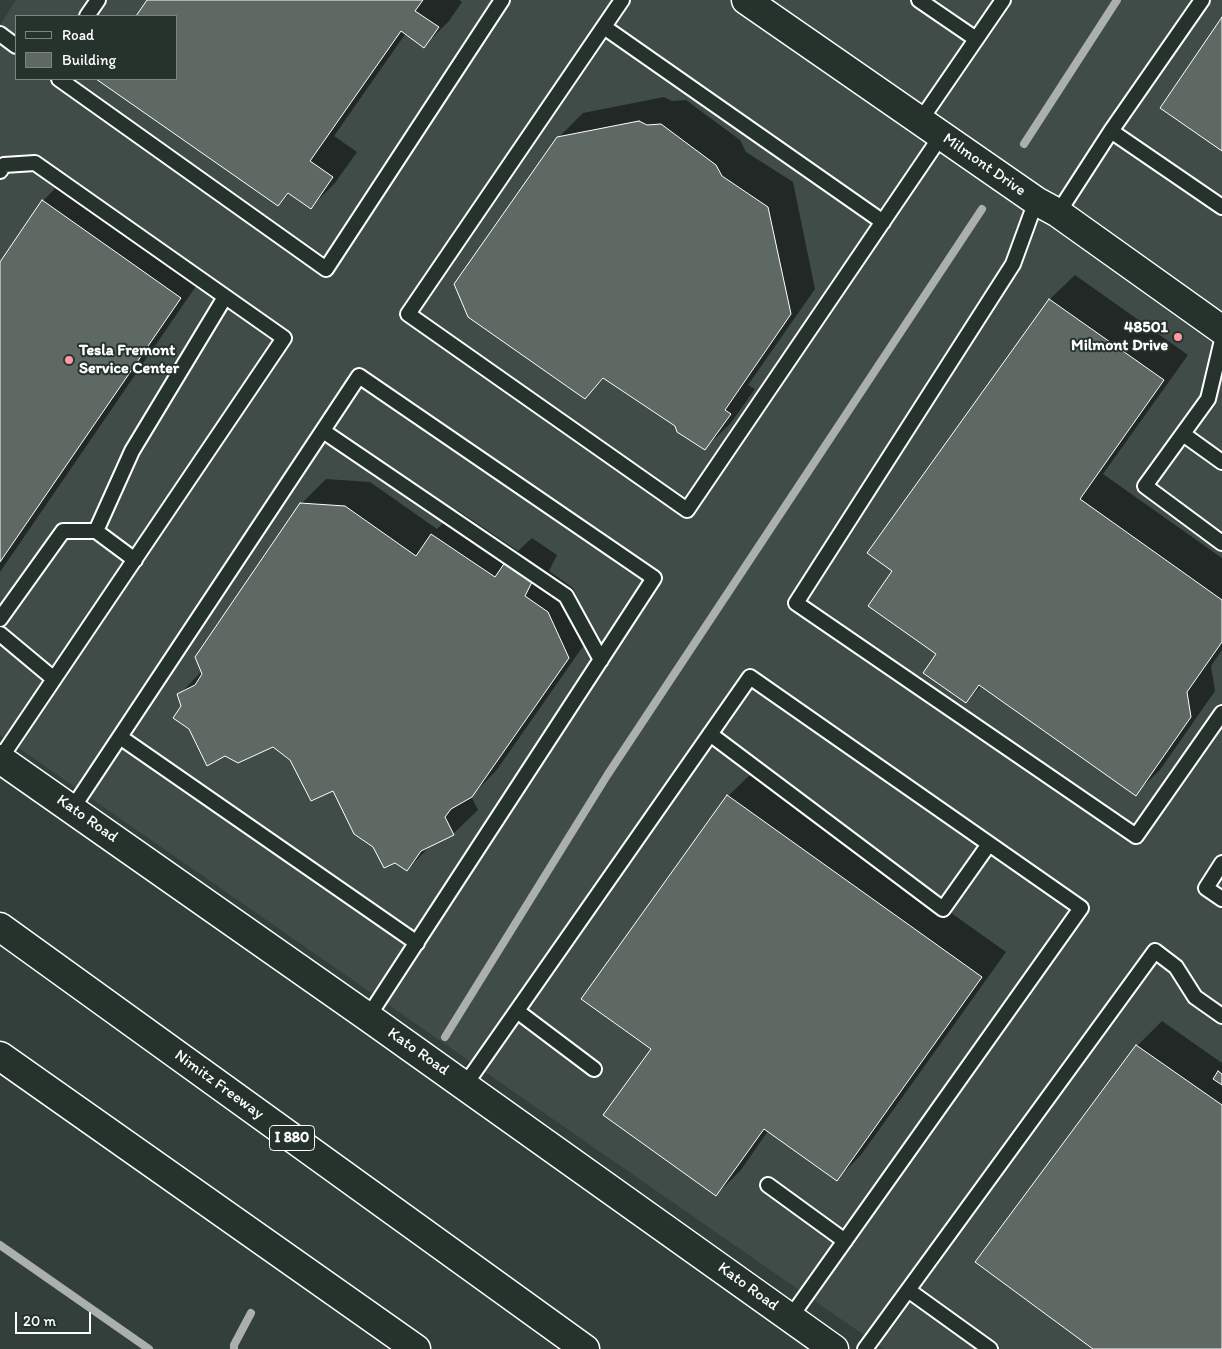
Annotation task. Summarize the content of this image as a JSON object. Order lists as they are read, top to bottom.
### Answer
{
  "streets": {
    "main road": [
      "Milmont Drive",
      "Kato Road",
      "Nimitz Freeway",
      "I 880"
    ]
  },
  "places": ["48501 Milmont Drive", "Tesla Fremont Service Center"],
  "legend": ["Road", "Building"],
  "scale_bar": "20 m"
}
